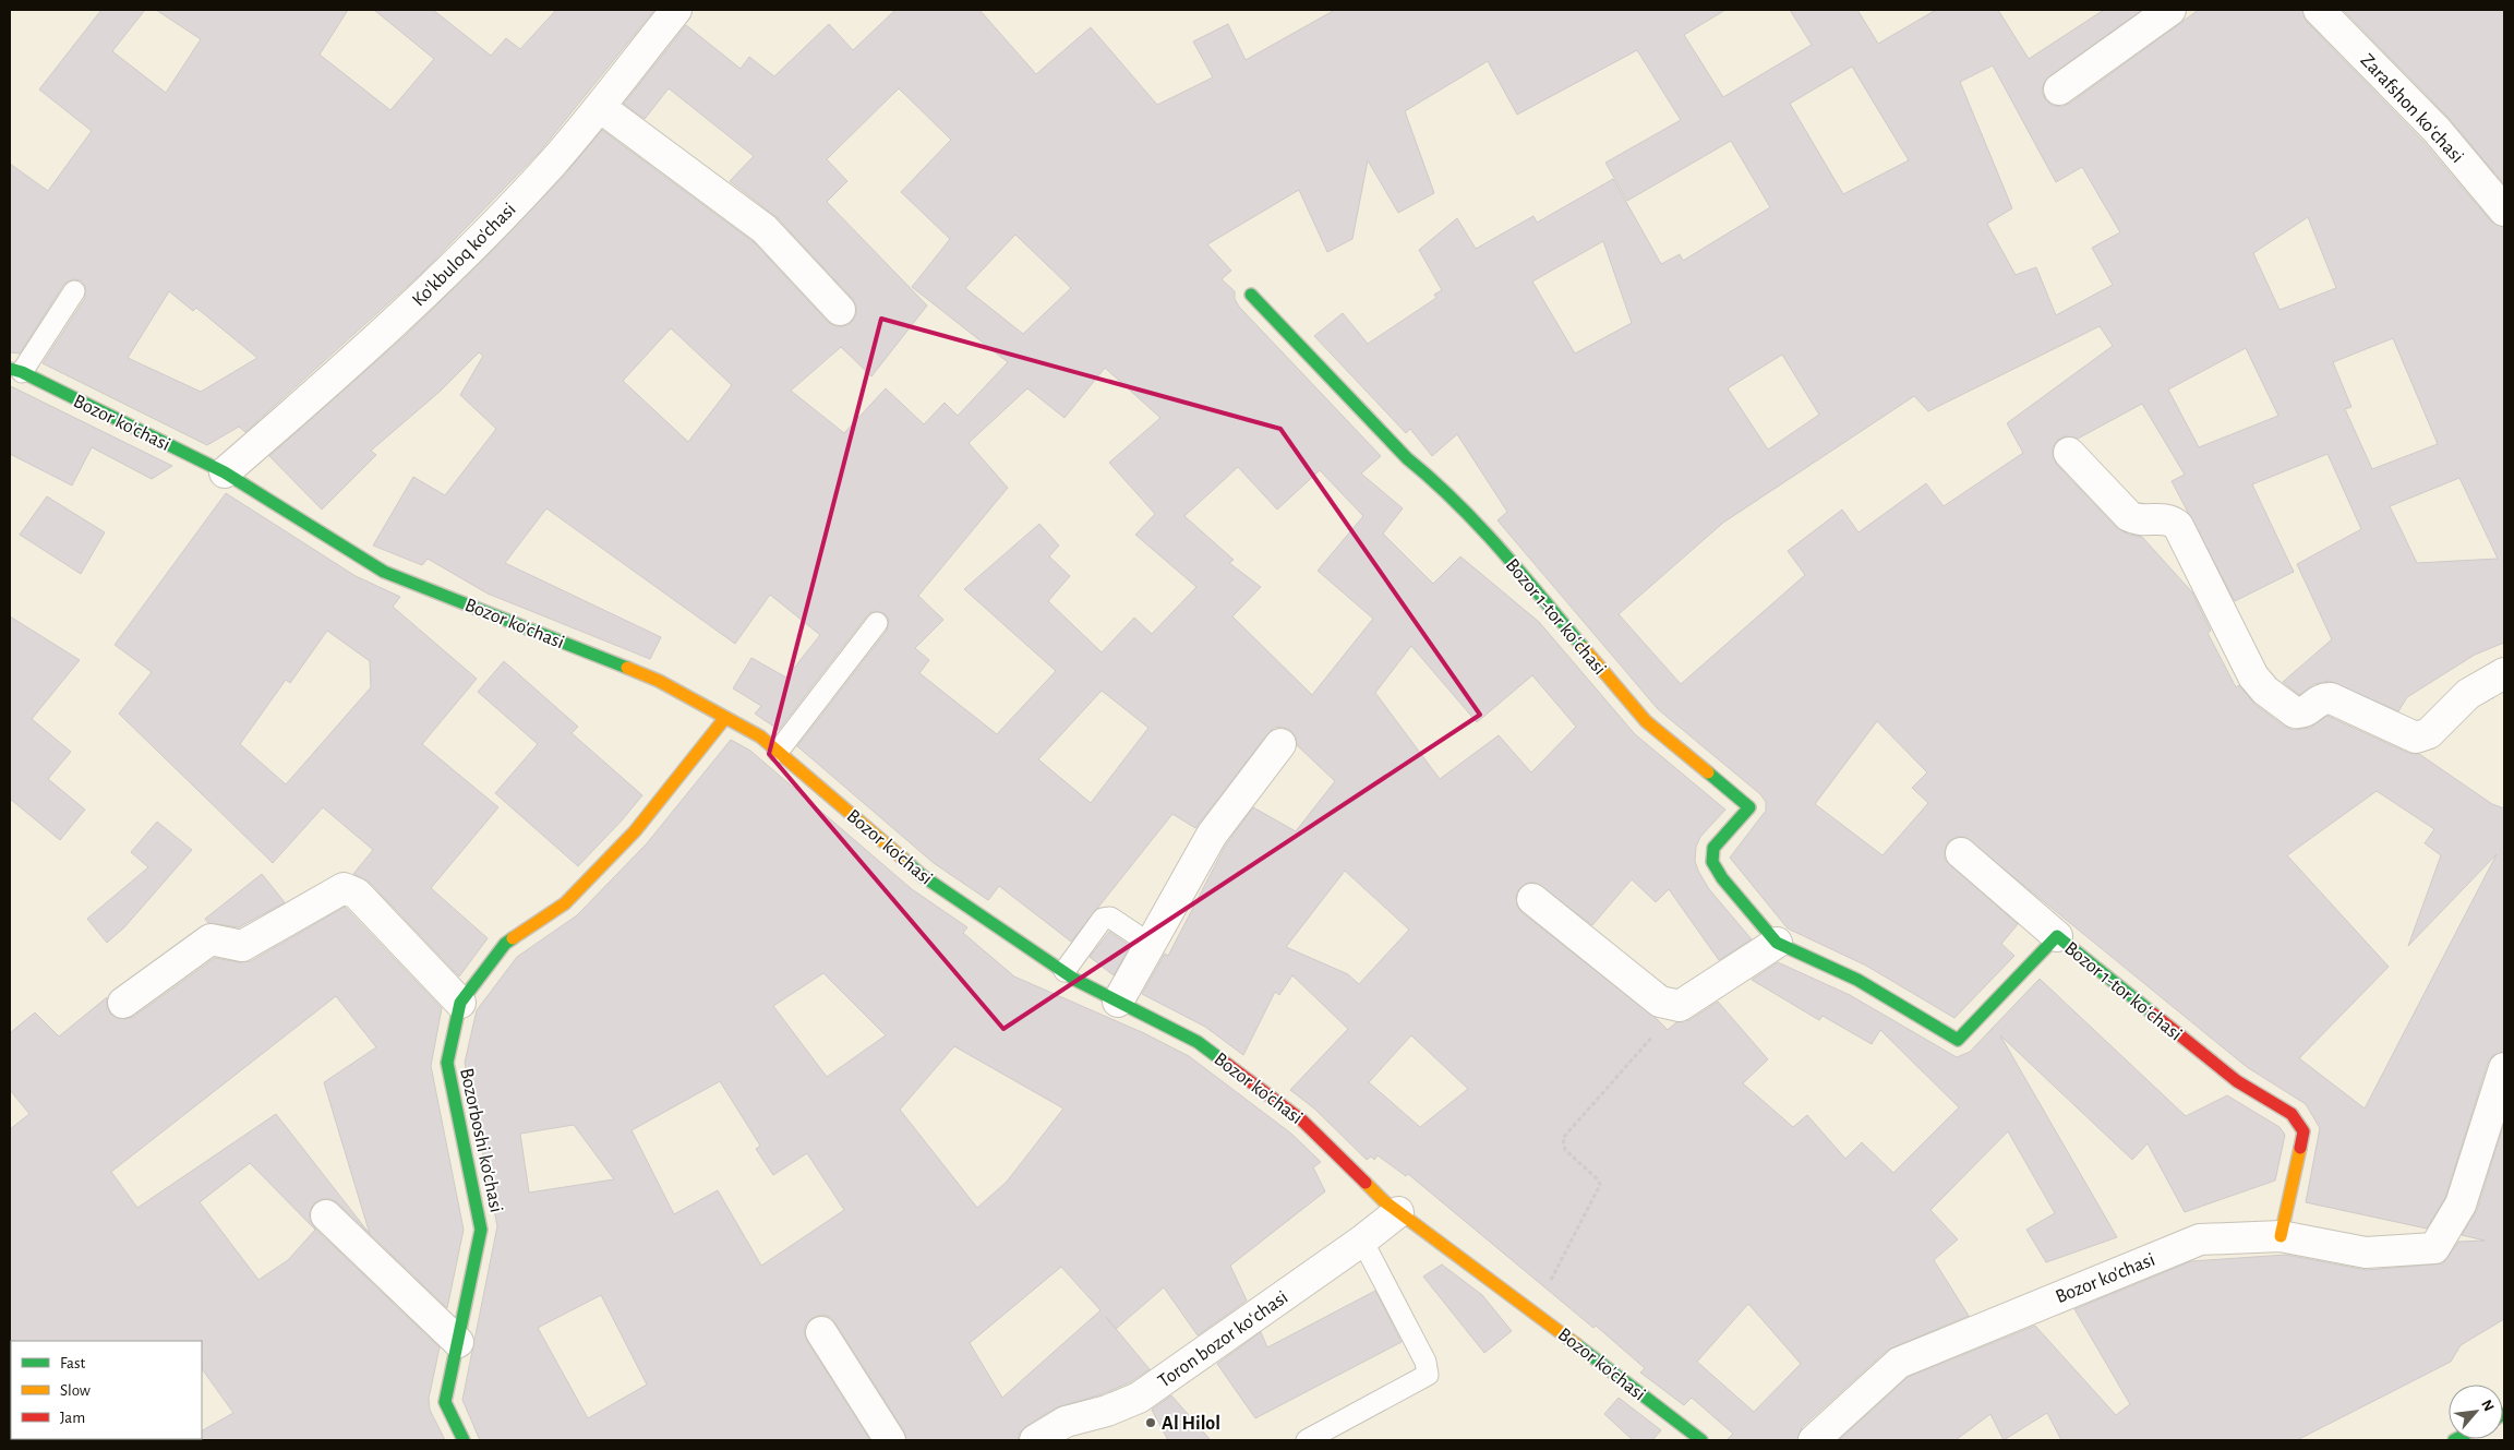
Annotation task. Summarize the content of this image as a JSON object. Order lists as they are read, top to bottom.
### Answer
{
  "streets": {
    "street": [
      "Zarafshon koʻchasi",
      "Ko'kbuloq ko'chasi",
      "Bozor ko'chasi",
      "Bozor 1-tor koʻchasi",
      "Bozorboshi ko'chasi",
      "Toron bozor koʻchasi"
    ]
  },
  "crossings": [
    ["Ko'kbuloq ko'chasi", "Bozor ko'chasi"],
    ["Bozor ko'chasi", "Bozor 1-tor koʻchasi"],
    ["Bozor ko'chasi", "Bozorboshi ko'chasi"],
    ["Bozor ko'chasi", "Toron bozor koʻchasi"]
  ],
  "places": ["Al Hilol"],
  "legend": ["Fast", "Slow", "Jam"],
  "north": "top right"
}
